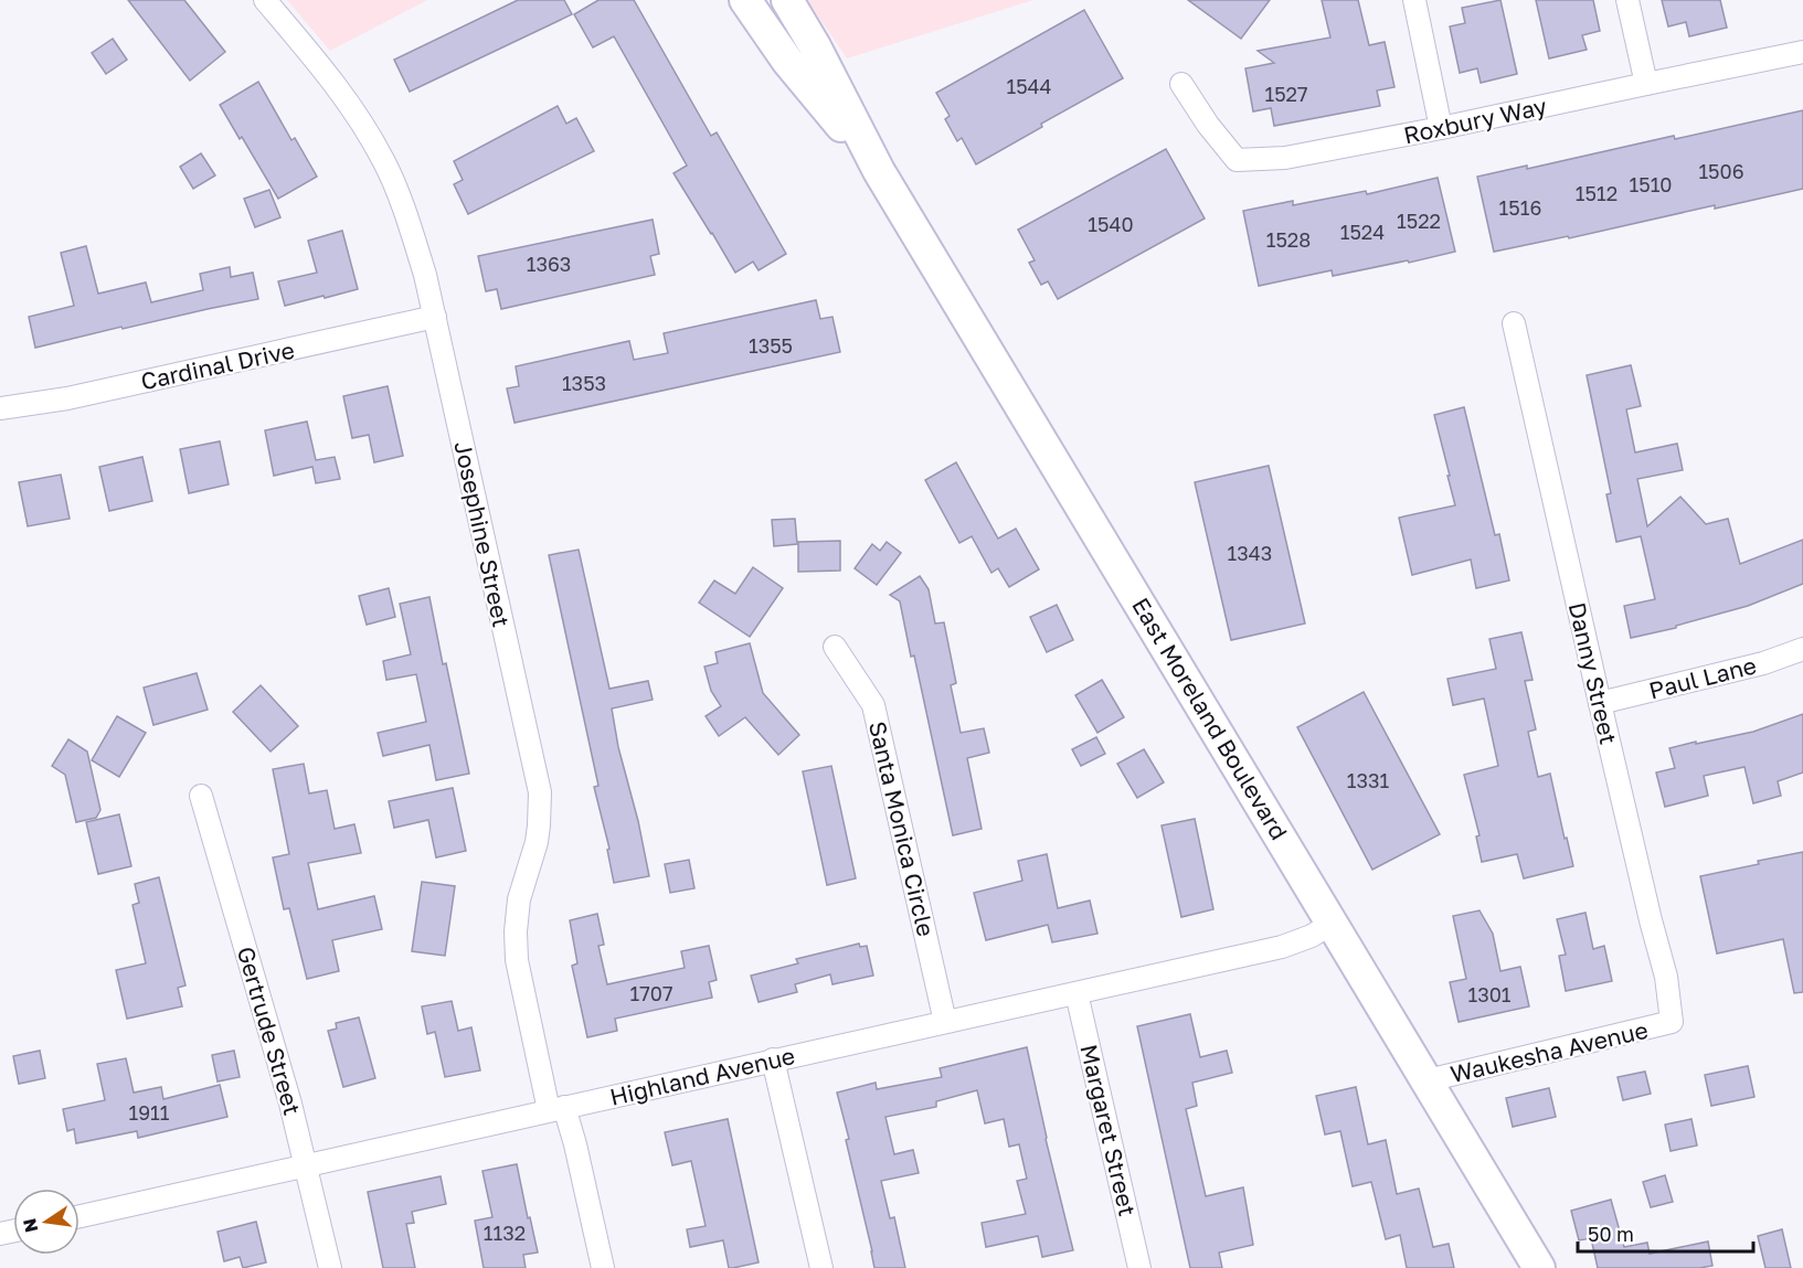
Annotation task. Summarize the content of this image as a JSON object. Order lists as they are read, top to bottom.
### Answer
{
  "streets": {
    "main road": ["East Moreland Boulevard"],
    "street": [
      "Roxbury Way",
      "Cardinal Drive",
      "Josephine Street",
      "Danny Street",
      "Paul Lane",
      "Santa Monica Circle",
      "Gertrude Street",
      "Waukesha Avenue",
      "Highland Avenue",
      "Margaret Street"
    ]
  },
  "crossings": [
    ["Cardinal Drive", "Josephine Street"],
    ["Josephine Street", "Highland Avenue"],
    ["Danny Street", "Paul Lane"],
    ["Danny Street", "Waukesha Avenue"],
    ["East Moreland Boulevard", "Waukesha Avenue"],
    ["East Moreland Boulevard", "Highland Avenue"],
    ["Santa Monica Circle", "Highland Avenue"],
    ["Gertrude Street", "Highland Avenue"],
    ["Highland Avenue", "Margaret Street"]
  ],
  "house_numbers": [
    "1544",
    "1527",
    "1506",
    "1510",
    "1512",
    "1516",
    "1522",
    "1540",
    "1524",
    "1528",
    "1363",
    "1355",
    "1353",
    "1343",
    "1331",
    "1707",
    "1301",
    "1911",
    "1132"
  ],
  "scale_bar": "50 m",
  "north": "left"
}
